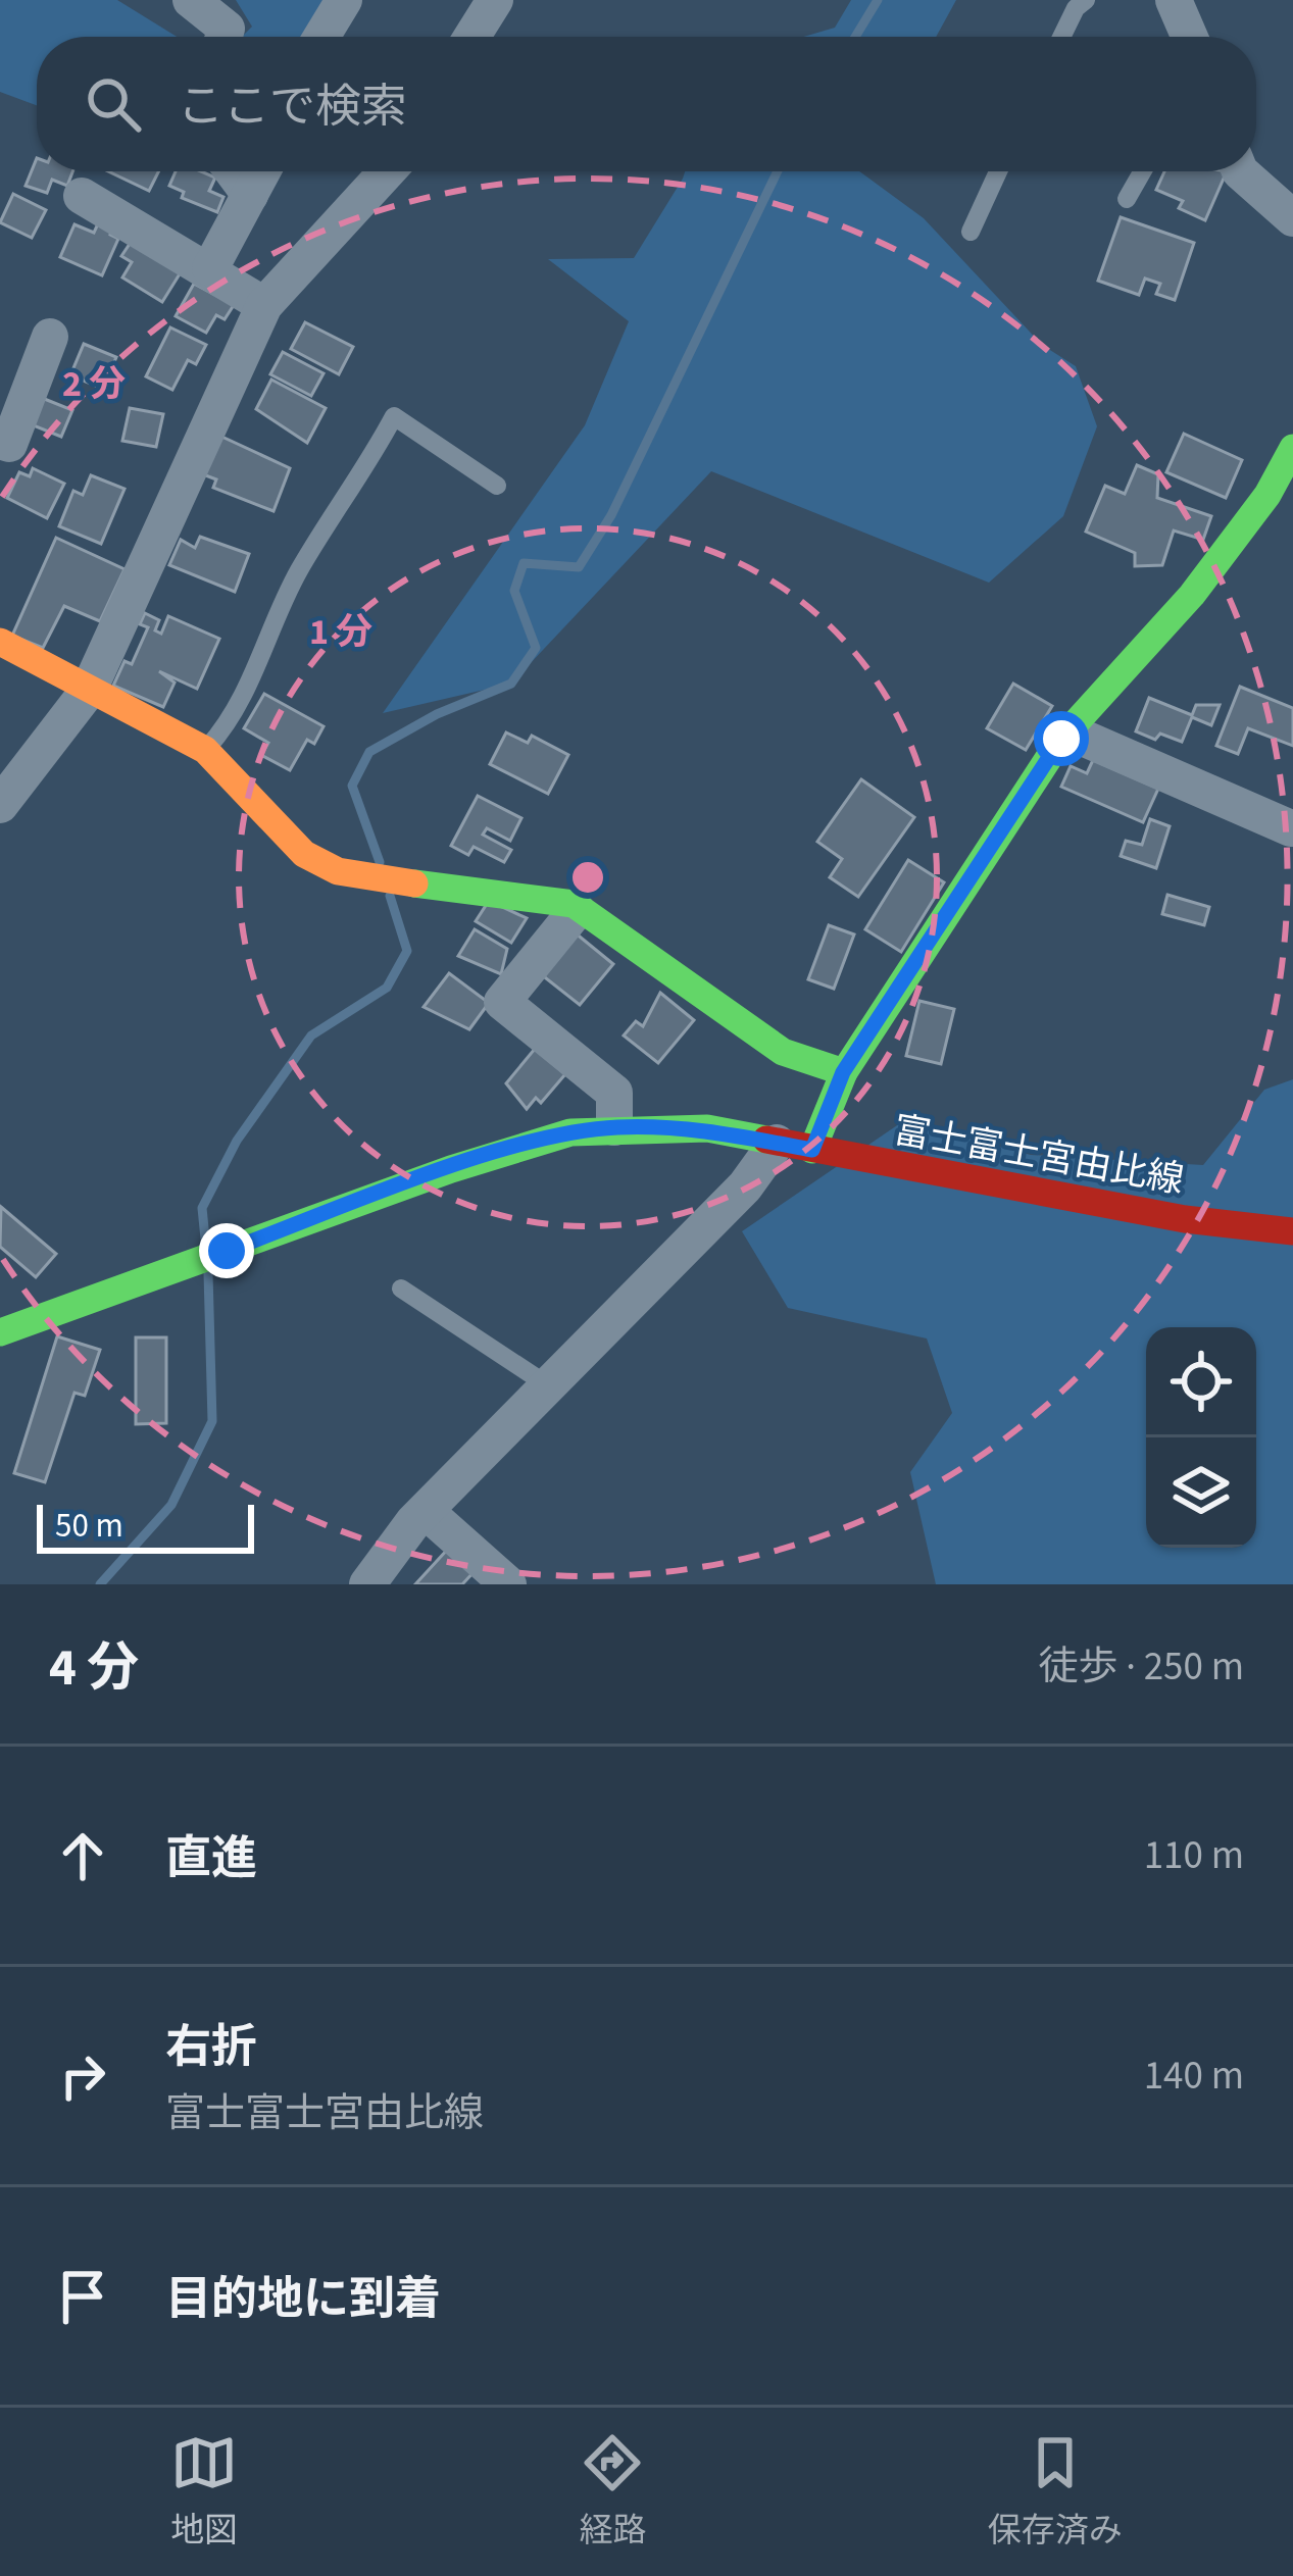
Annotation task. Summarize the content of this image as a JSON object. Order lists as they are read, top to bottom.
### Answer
{
  "streets": {
    "street": ["富士富士宮由比線"]
  },
  "scale_bar": "50 m",
  "page": {
    "search": "ここで検索",
    "scale": "50 m",
    "heading": ["4 分", "徒歩 · 250 m"],
    "list": [
      ["直進", "110 m"],
      ["右折", "富士富士宮由比線", "140 m"],
      "目的地に到着"
    ],
    "nav": ["地図", "経路", "保存済み"]
  },
  "rings": ["2 分", "1 分"]
}
